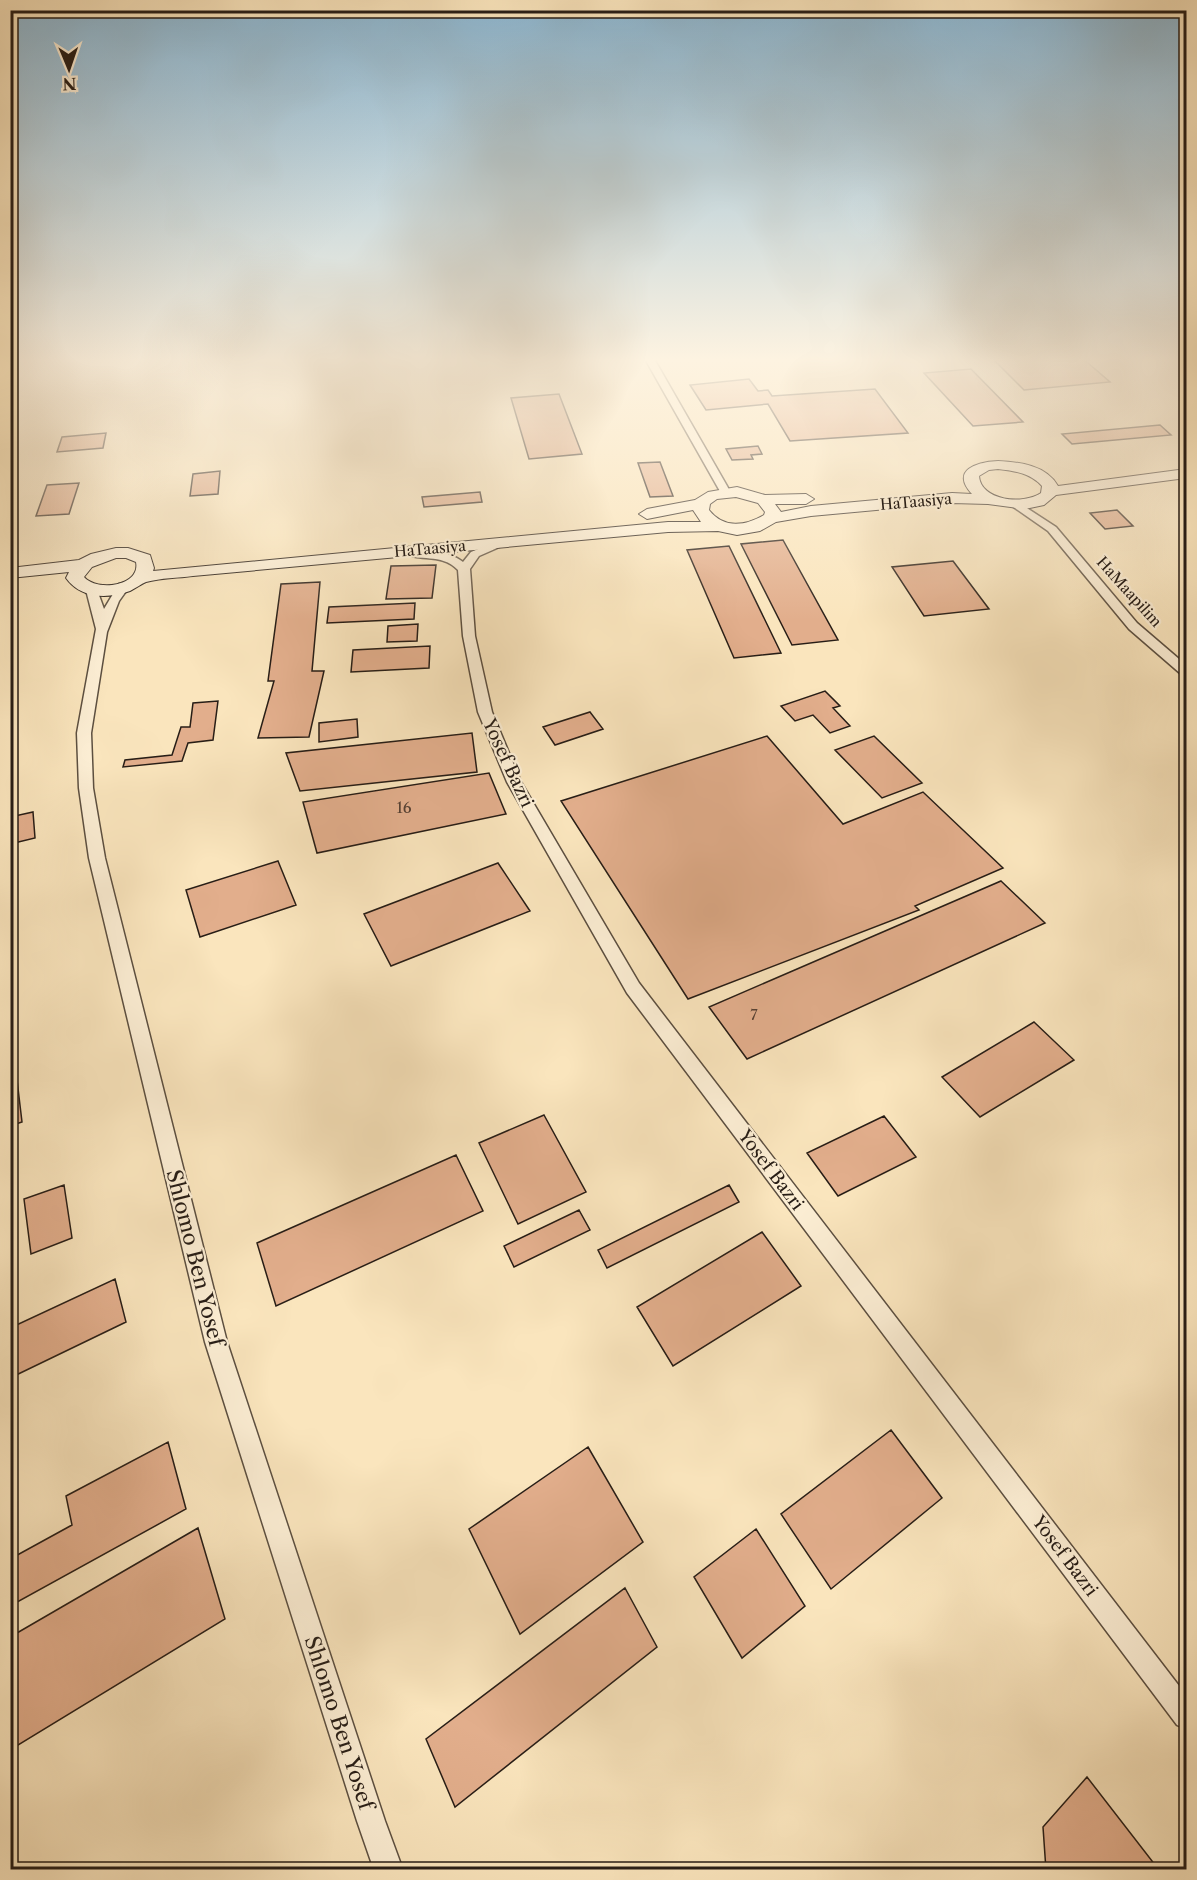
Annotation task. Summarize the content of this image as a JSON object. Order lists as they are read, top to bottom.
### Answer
{
  "streets": {
    "street": [
      "HaTaasiya",
      "HaMaapilim",
      "Yosef Bazri",
      "Shlomo Ben Yosef"
    ]
  },
  "crossings": [
    ["HaTaasiya", "HaMaapilim"],
    ["HaTaasiya", "Shlomo Ben Yosef"]
  ],
  "house_numbers": ["16", "7"],
  "north": "bottom"
}
